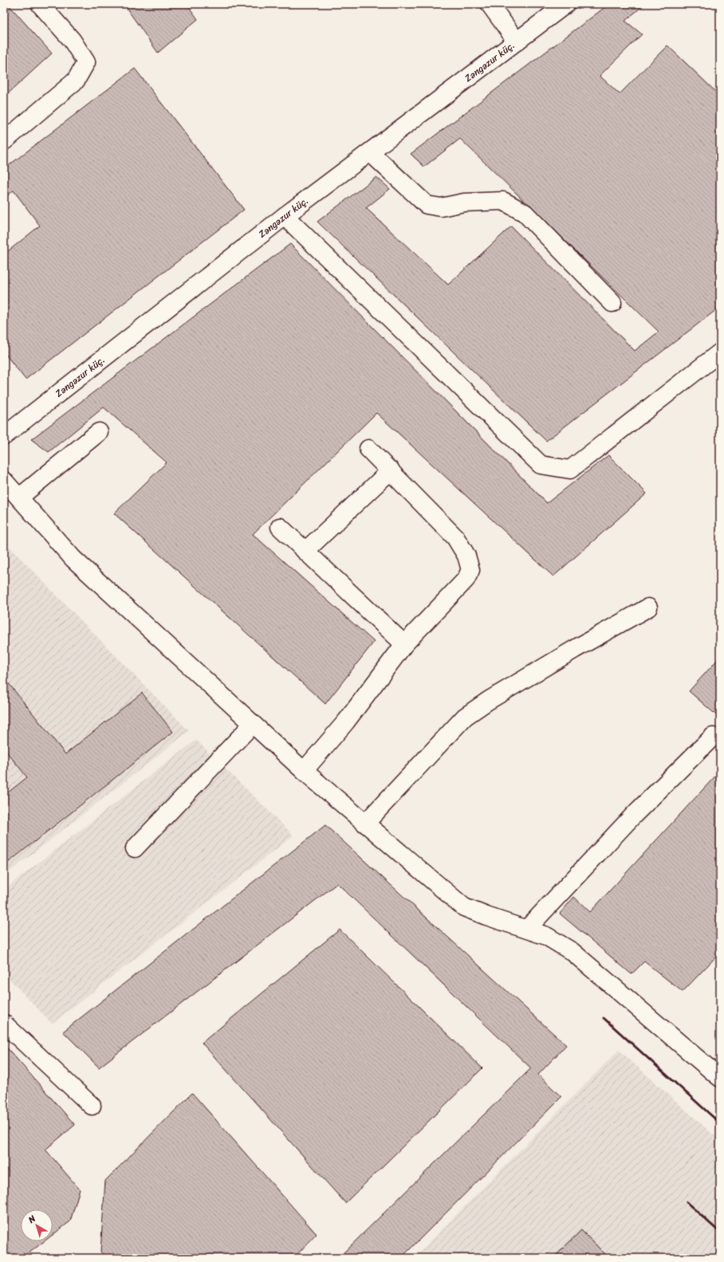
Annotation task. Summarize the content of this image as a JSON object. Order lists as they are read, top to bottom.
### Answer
{
  "streets": {
    "street": ["Zəngəzur küç."]
  },
  "north": "top left"
}
